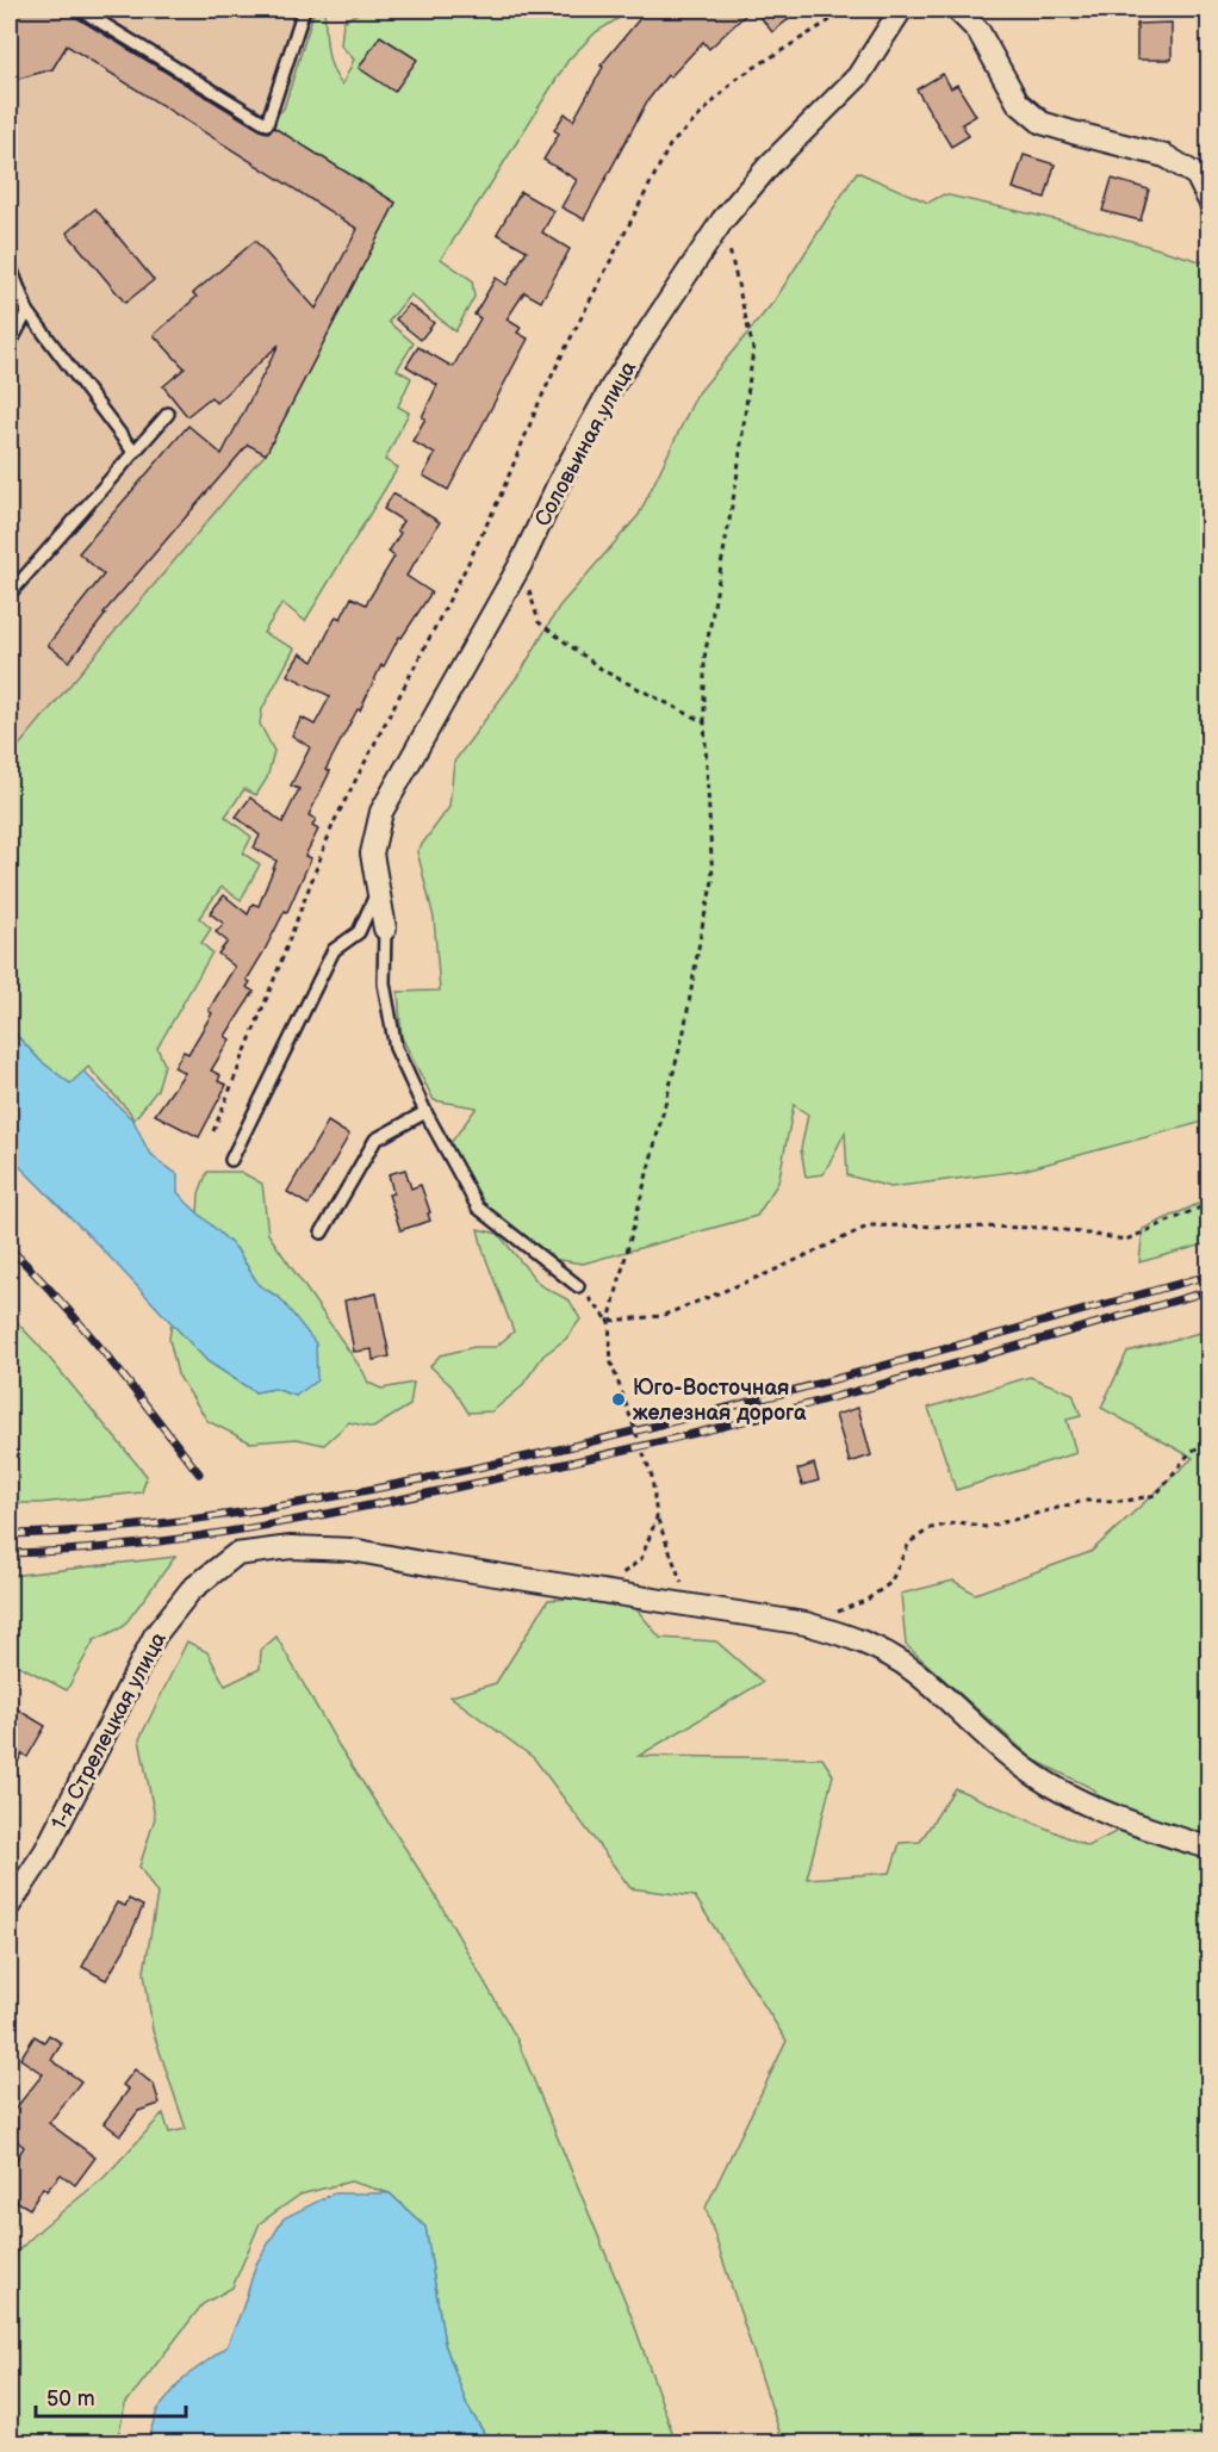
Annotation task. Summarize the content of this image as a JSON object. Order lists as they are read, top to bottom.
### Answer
{
  "streets": {
    "street": ["Соловьиная улица", "1-я Стрелецкая улица"]
  },
  "places": ["Юго-Восточная железная дорога"],
  "scale_bar": "50 m"
}
